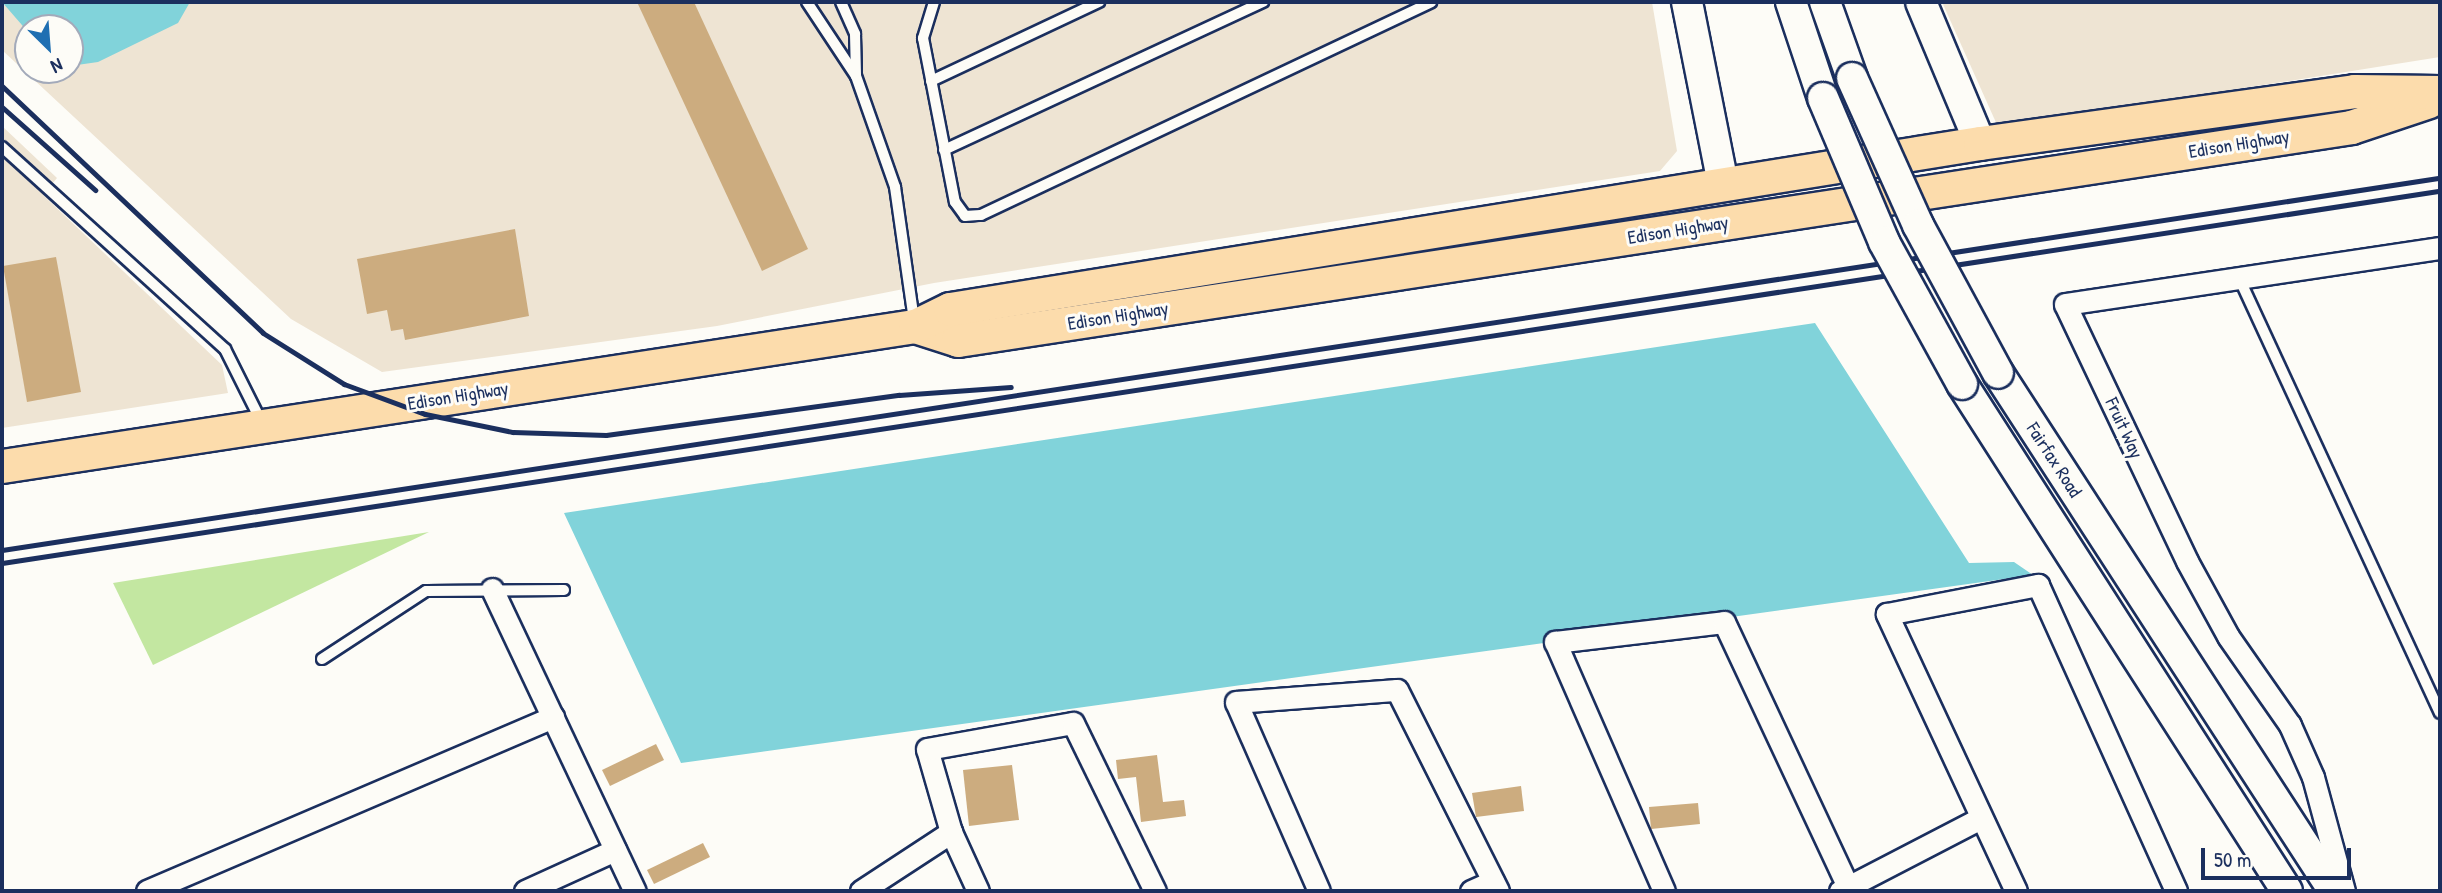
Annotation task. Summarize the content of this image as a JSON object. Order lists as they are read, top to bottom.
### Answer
{
  "streets": {
    "main road": ["Edison Highway", "Fairfax Road"],
    "street": ["Fruit Way"]
  },
  "scale_bar": "50 m",
  "north": "bottom right"
}
